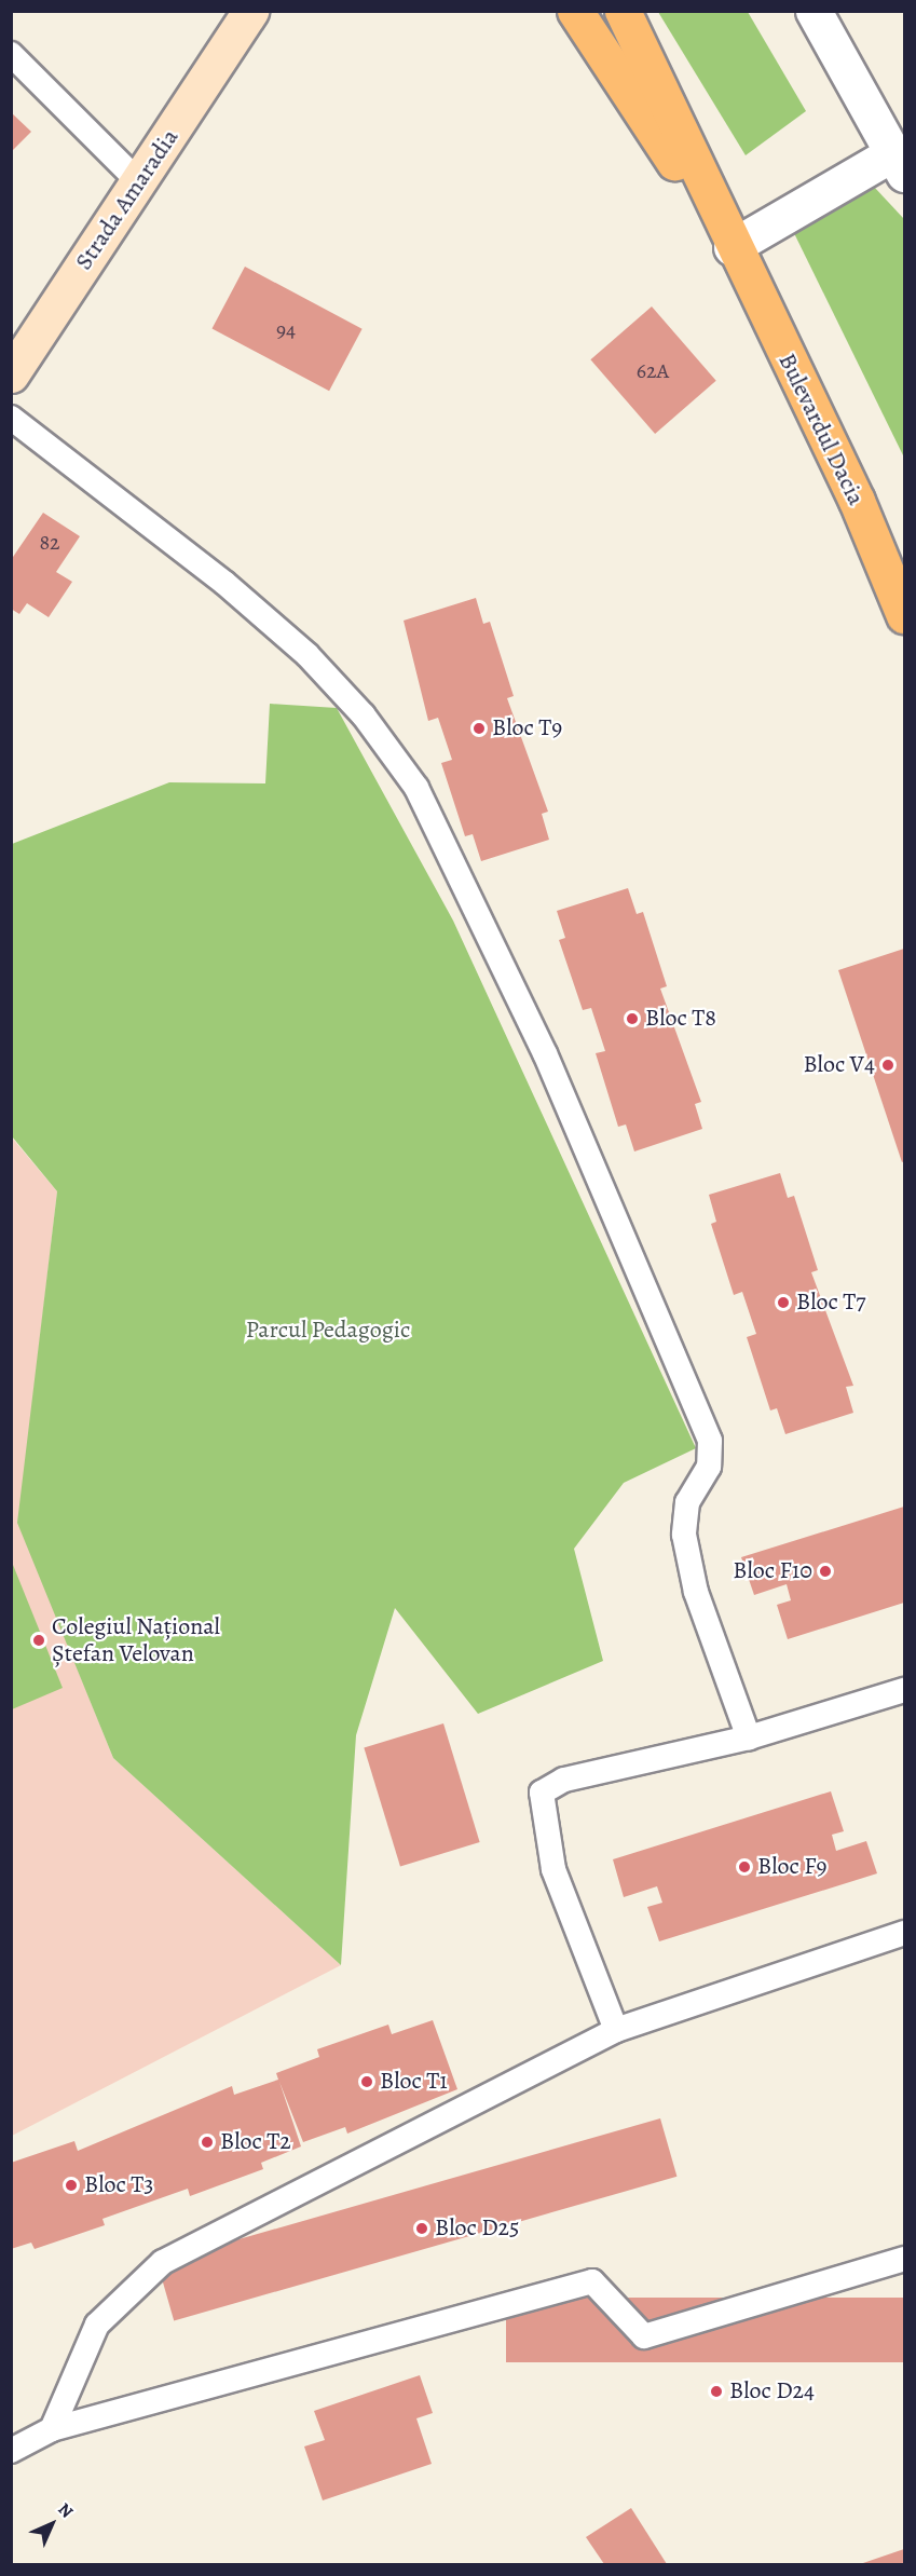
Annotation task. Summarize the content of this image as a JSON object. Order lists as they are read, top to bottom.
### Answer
{
  "streets": {
    "main road": ["Strada Amaradia", "Bulevardul Dacia"]
  },
  "parks": ["Parcul Pedagogic"],
  "places": [
    "Bloc T9",
    "Bloc T8",
    "Bloc V4",
    "Bloc T7",
    "Bloc F10",
    "Colegiul Național Ștefan Velovan",
    "Bloc F9",
    "Bloc T1",
    "Bloc T2",
    "Bloc T3",
    "Bloc D25",
    "Bloc D24"
  ],
  "house_numbers": ["94", "62A", "82"],
  "north": "top right"
}
